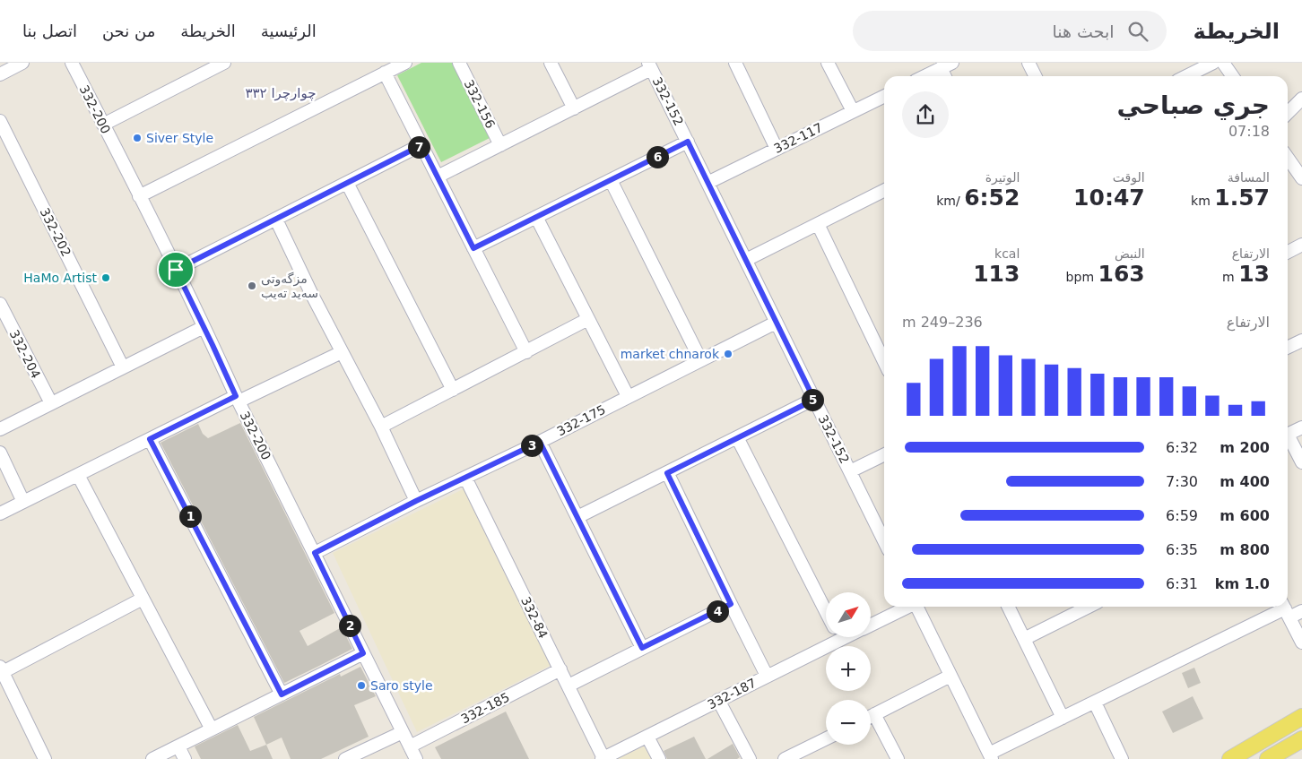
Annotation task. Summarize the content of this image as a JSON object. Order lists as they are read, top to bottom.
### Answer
{
  "streets": {
    "street": [
      "332-152",
      "332-156",
      "332-200",
      "332-117",
      "332-202",
      "332-204",
      "332-175",
      "332-84",
      "332-187",
      "332-185"
    ]
  },
  "crossings": [
    ["332-152", "332-117"],
    ["332-152", "332-175"],
    ["332-200", "332-175"],
    ["332-200", "332-185"],
    ["332-175", "332-84"],
    ["332-84", "332-187"],
    ["332-84", "332-185"]
  ],
  "districts": ["چوارچرا ٣٣٢"],
  "places": [
    "Siver Style",
    "HaMo Artist",
    "مزگەوتی سەید تەیب",
    "market chnarok",
    "Saro style"
  ],
  "north": "top right",
  "page": {
    "header": "الخريطة",
    "search": "ابحث هنا",
    "nav": [
      "الرئيسية",
      "الخريطة",
      "من نحن",
      "اتصل بنا"
    ],
    "heading": ["جري صباحي", "07:18"],
    "pins": [
      "7",
      "6",
      "5",
      "3",
      "1",
      "4",
      "2"
    ],
    "stats": [
      ["المسافة", "1.57 km"],
      ["الوقت", "10:47"],
      ["الوتيرة", "6:52 /km"],
      ["الارتفاع", "13 m"],
      ["النبض", "163 bpm"],
      ["kcal", "113"]
    ],
    "chart": ["الارتفاع", "236–249 m"],
    "list": [
      {
        "name": "200 m",
        "note": "6:32"
      },
      {
        "name": "400 m",
        "note": "7:30"
      },
      {
        "name": "600 m",
        "note": "6:59"
      },
      {
        "name": "800 m",
        "note": "6:35"
      },
      {
        "name": "1.0 km",
        "note": "6:31"
      }
    ],
    "map_buttons": ["+", "−"]
  }
}
